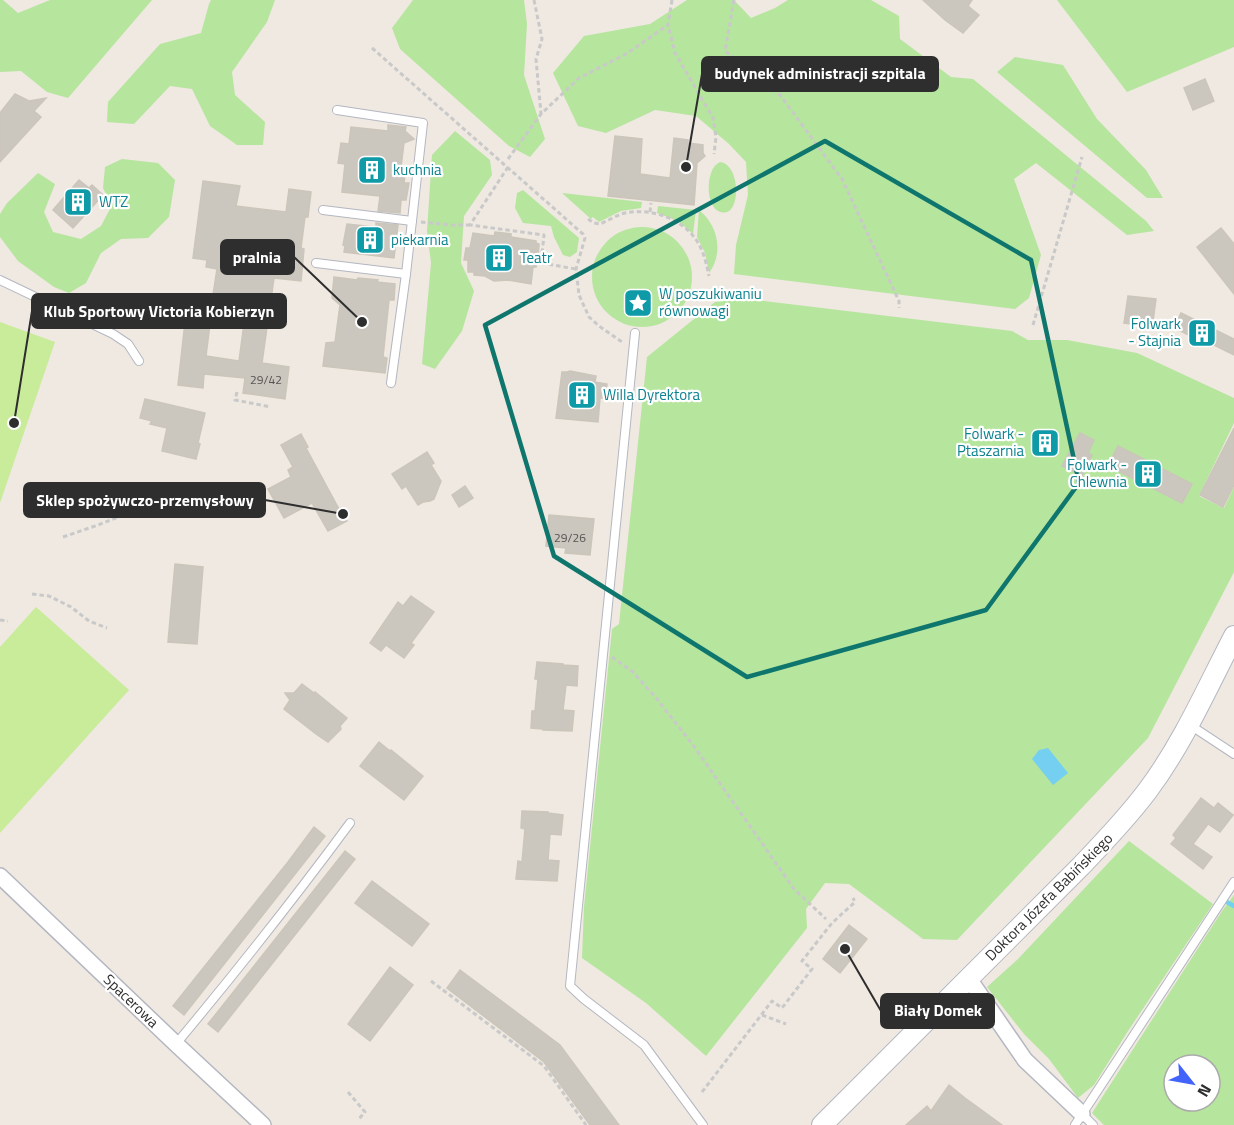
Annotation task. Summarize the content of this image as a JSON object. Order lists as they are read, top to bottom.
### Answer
{
  "streets": {
    "street": ["Doktora Józefa Babińskiego", "Spacerowa"]
  },
  "places": {
    "other": [
      "budynek administracji szpitala",
      "pralnia",
      "Klub Sportowy Victoria Kobierzyn",
      "Sklep spożywczo-przemysłowy",
      "Biały Domek"
    ],
    "building": [
      "kuchnia",
      "WTZ",
      "piekarnia",
      "Teatr",
      "Folwark - Stajnia",
      "Willa Dyrektora",
      "Folwark - Ptaszarnia",
      "Folwark - Chlewnia"
    ],
    "place": ["W poszukiwaniu równowagi"]
  },
  "house_numbers": ["29/42", "29/26"],
  "north": "bottom right"
}
